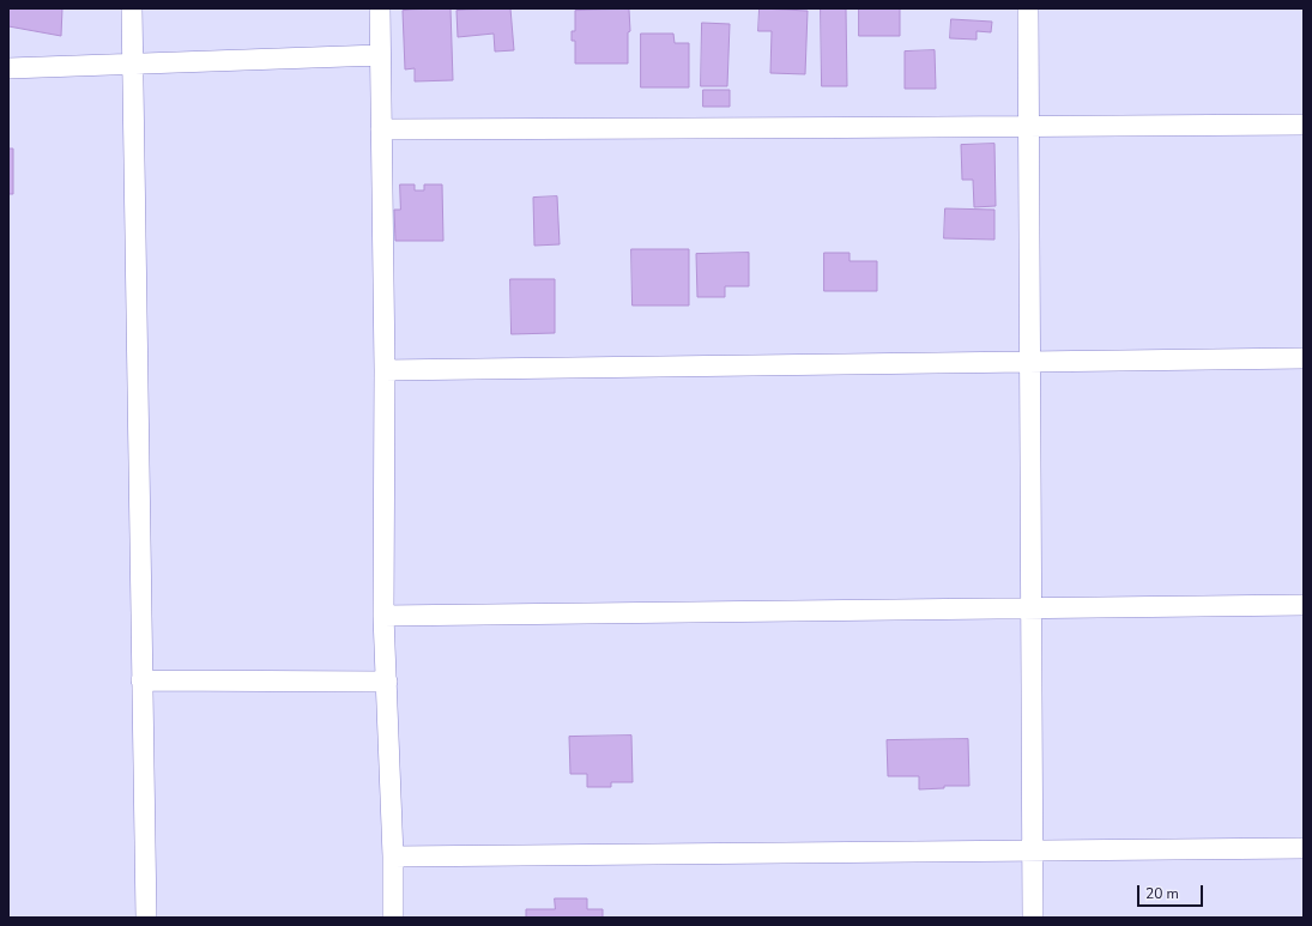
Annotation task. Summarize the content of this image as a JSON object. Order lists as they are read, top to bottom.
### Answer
{
  "scale_bar": "20 m"
}
